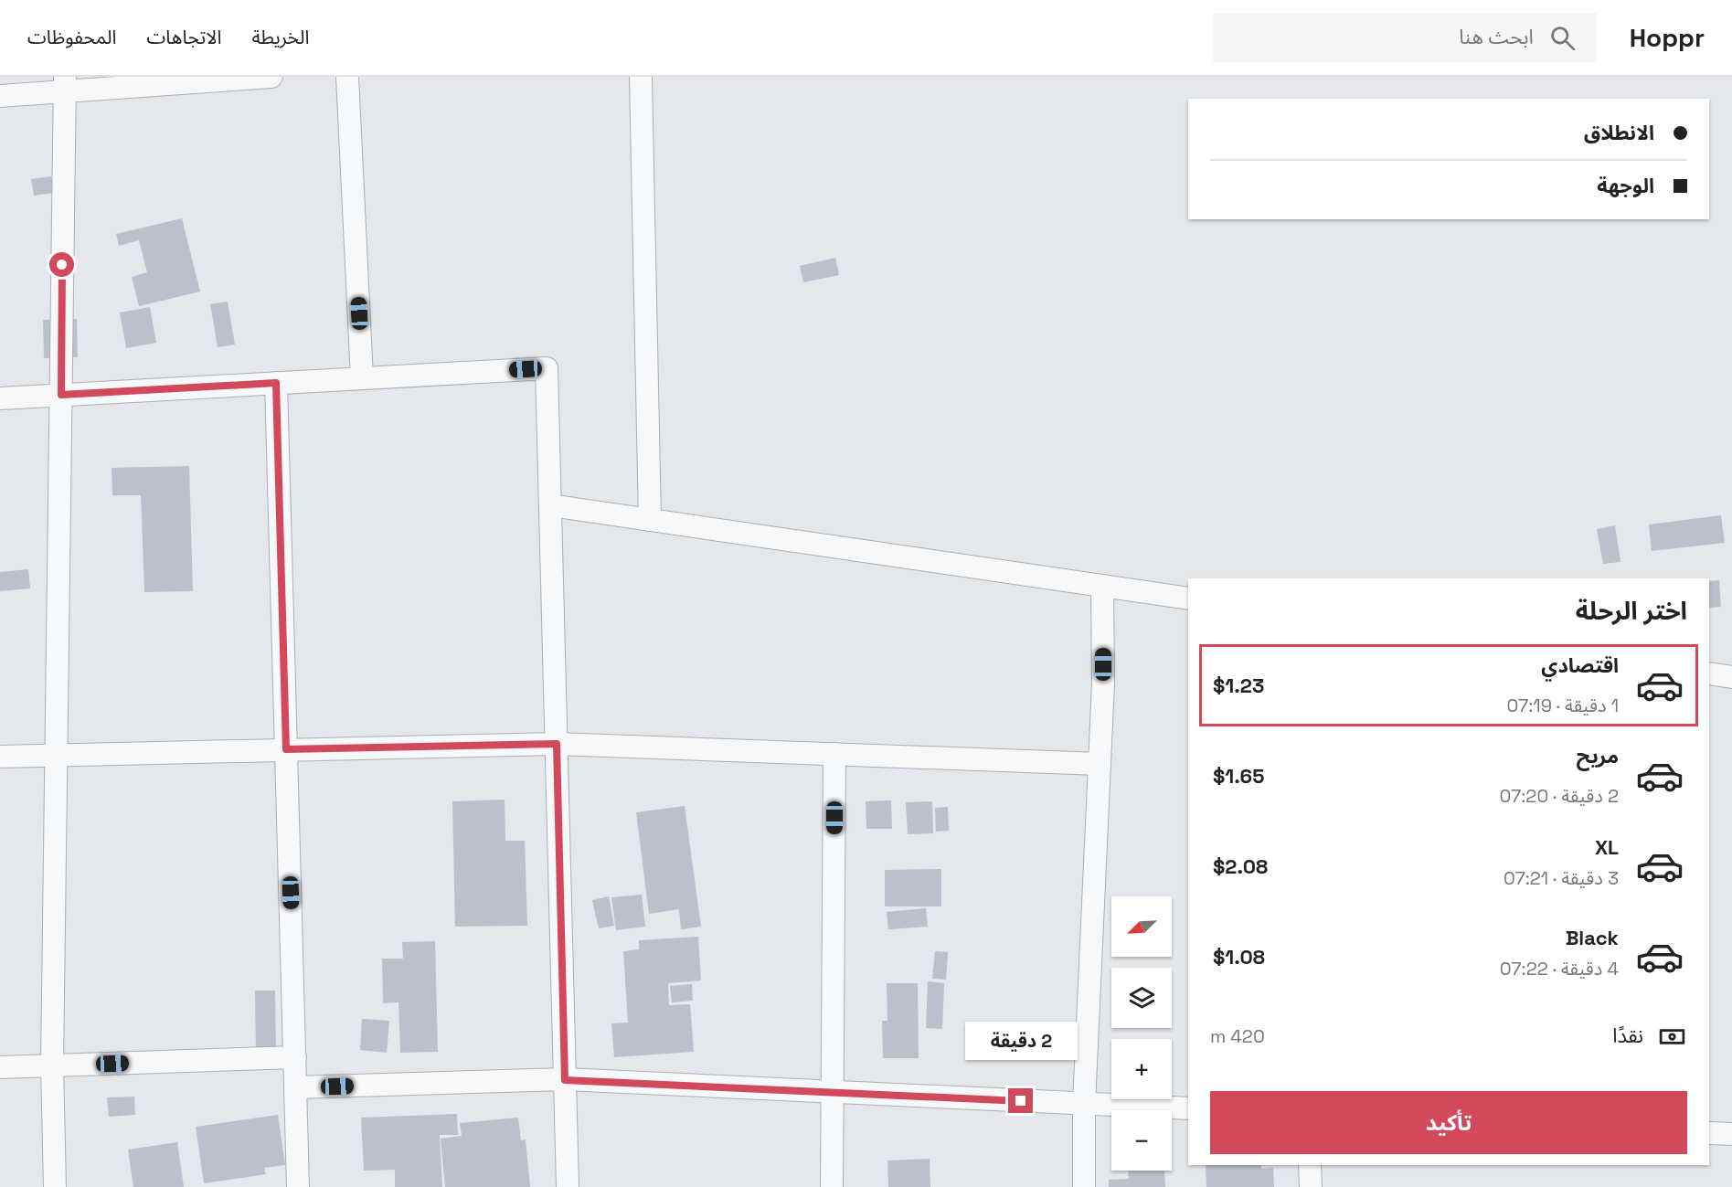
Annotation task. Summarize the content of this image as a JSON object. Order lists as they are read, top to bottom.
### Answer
{
  "north": "bottom left",
  "page": {
    "header": "Hoppr",
    "search": "ابحث هنا",
    "nav": ["الخريطة", "الاتجاهات", "المحفوظات"],
    "banner": ["الانطلاق", "الوجهة"],
    "heading": "اختر الرحلة",
    "list": [
      {
        "name": "اقتصادي",
        "note": "1 دقيقة · 07:19",
        "value": "$1.23"
      },
      {
        "name": "مريح",
        "note": "2 دقيقة · 07:20",
        "value": "$1.65"
      },
      {
        "name": "XL",
        "note": "3 دقيقة · 07:21",
        "value": "$2.08"
      },
      {
        "name": "Black",
        "note": "4 دقيقة · 07:22",
        "value": "$1.08"
      }
    ],
    "map_buttons": ["+", "−"],
    "pay": ["نقدًا", "420 m"],
    "bubble": "2 دقيقة",
    "buttons": "تأكيد"
  }
}
